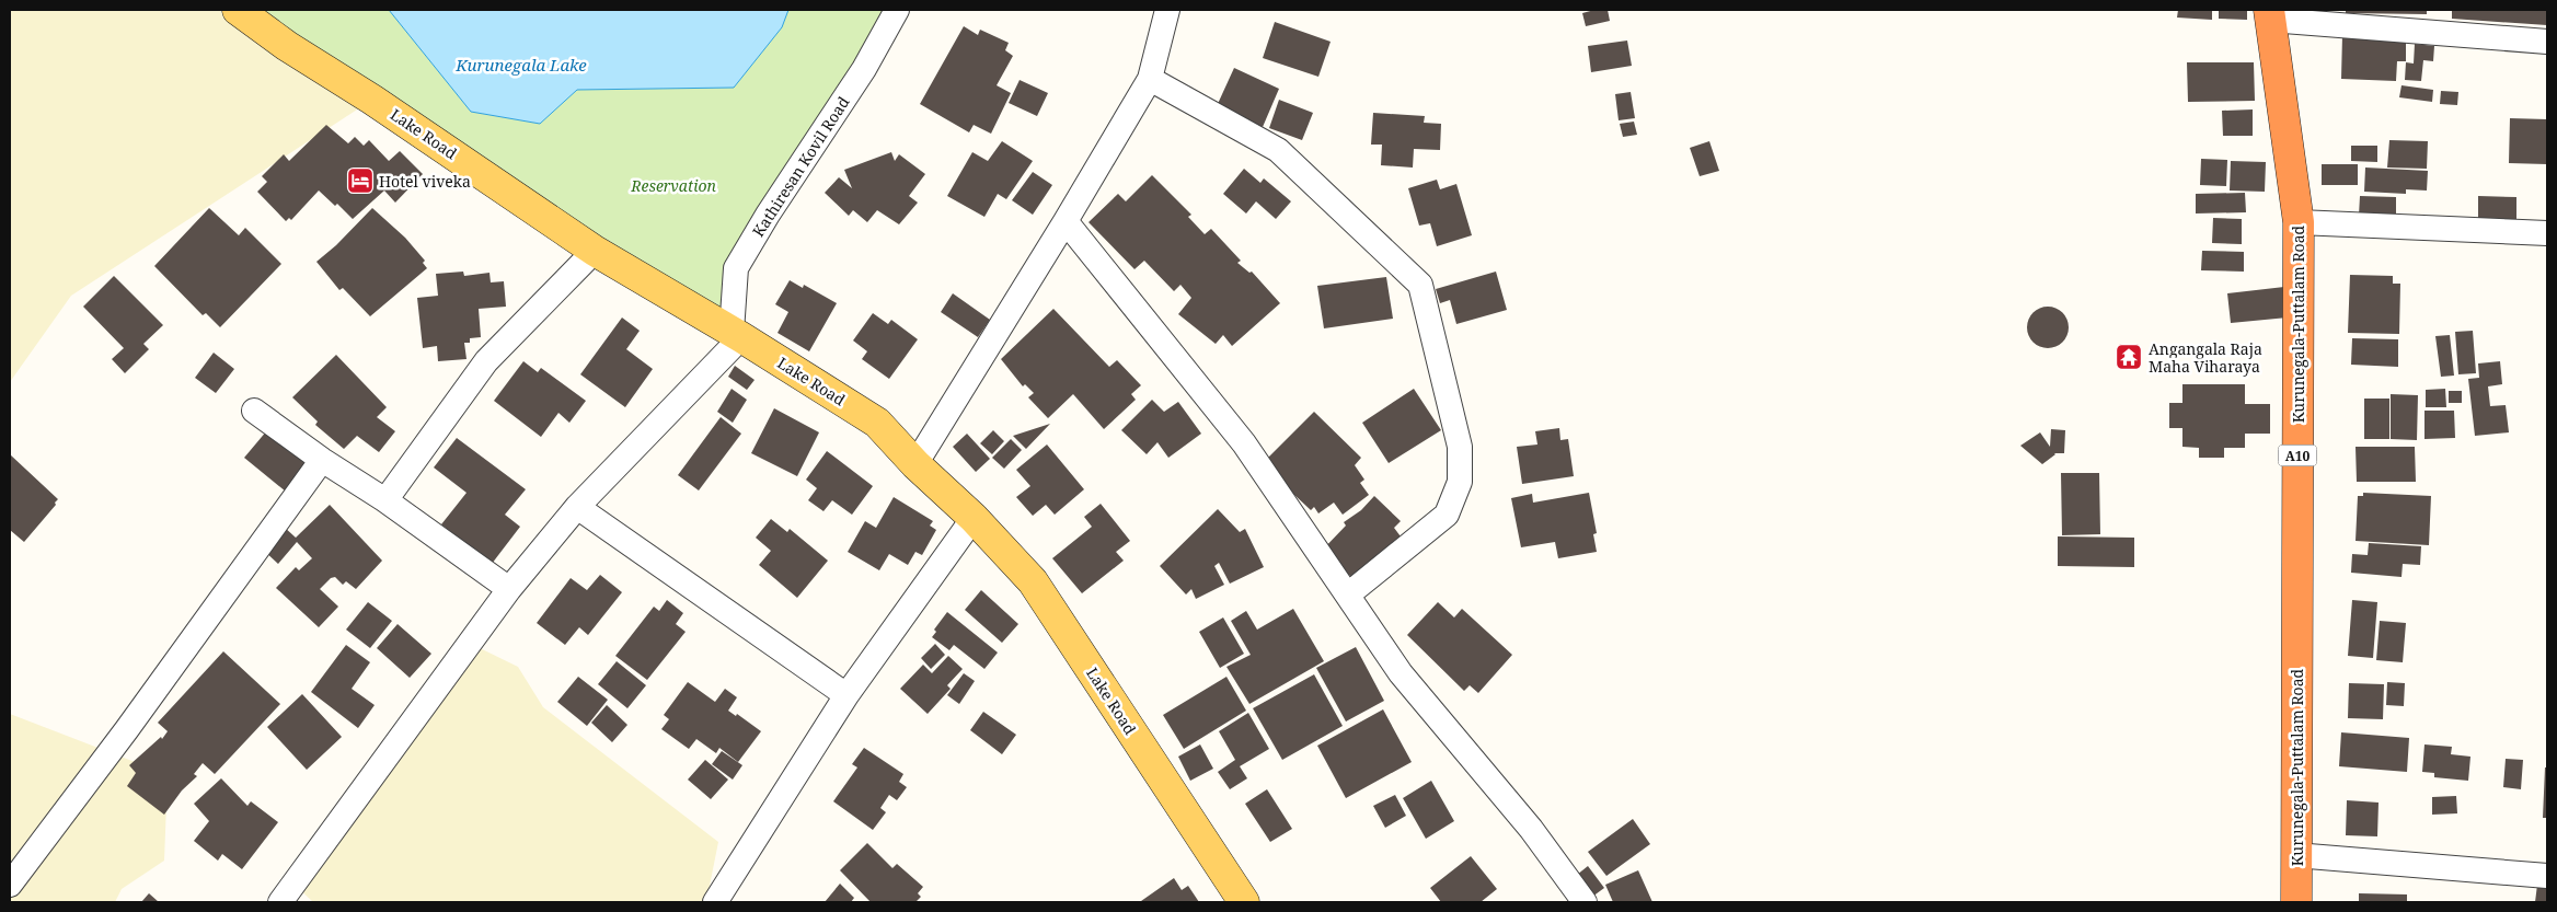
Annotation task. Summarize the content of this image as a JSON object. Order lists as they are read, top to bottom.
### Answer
{
  "streets": {
    "highway": ["Kurunegala-Puttalam Road", "A10"],
    "main road": ["Lake Road"],
    "street": ["Kathiresan Kovil Road"]
  },
  "crossings": [
    ["Lake Road", "Kathiresan Kovil Road"]
  ],
  "water": ["Kurunegala Lake"],
  "parks": ["Reservation"],
  "places": {
    "hotel": ["Hotel viveka"],
    "temple": ["Angangala Raja Maha Viharaya"]
  }
}
